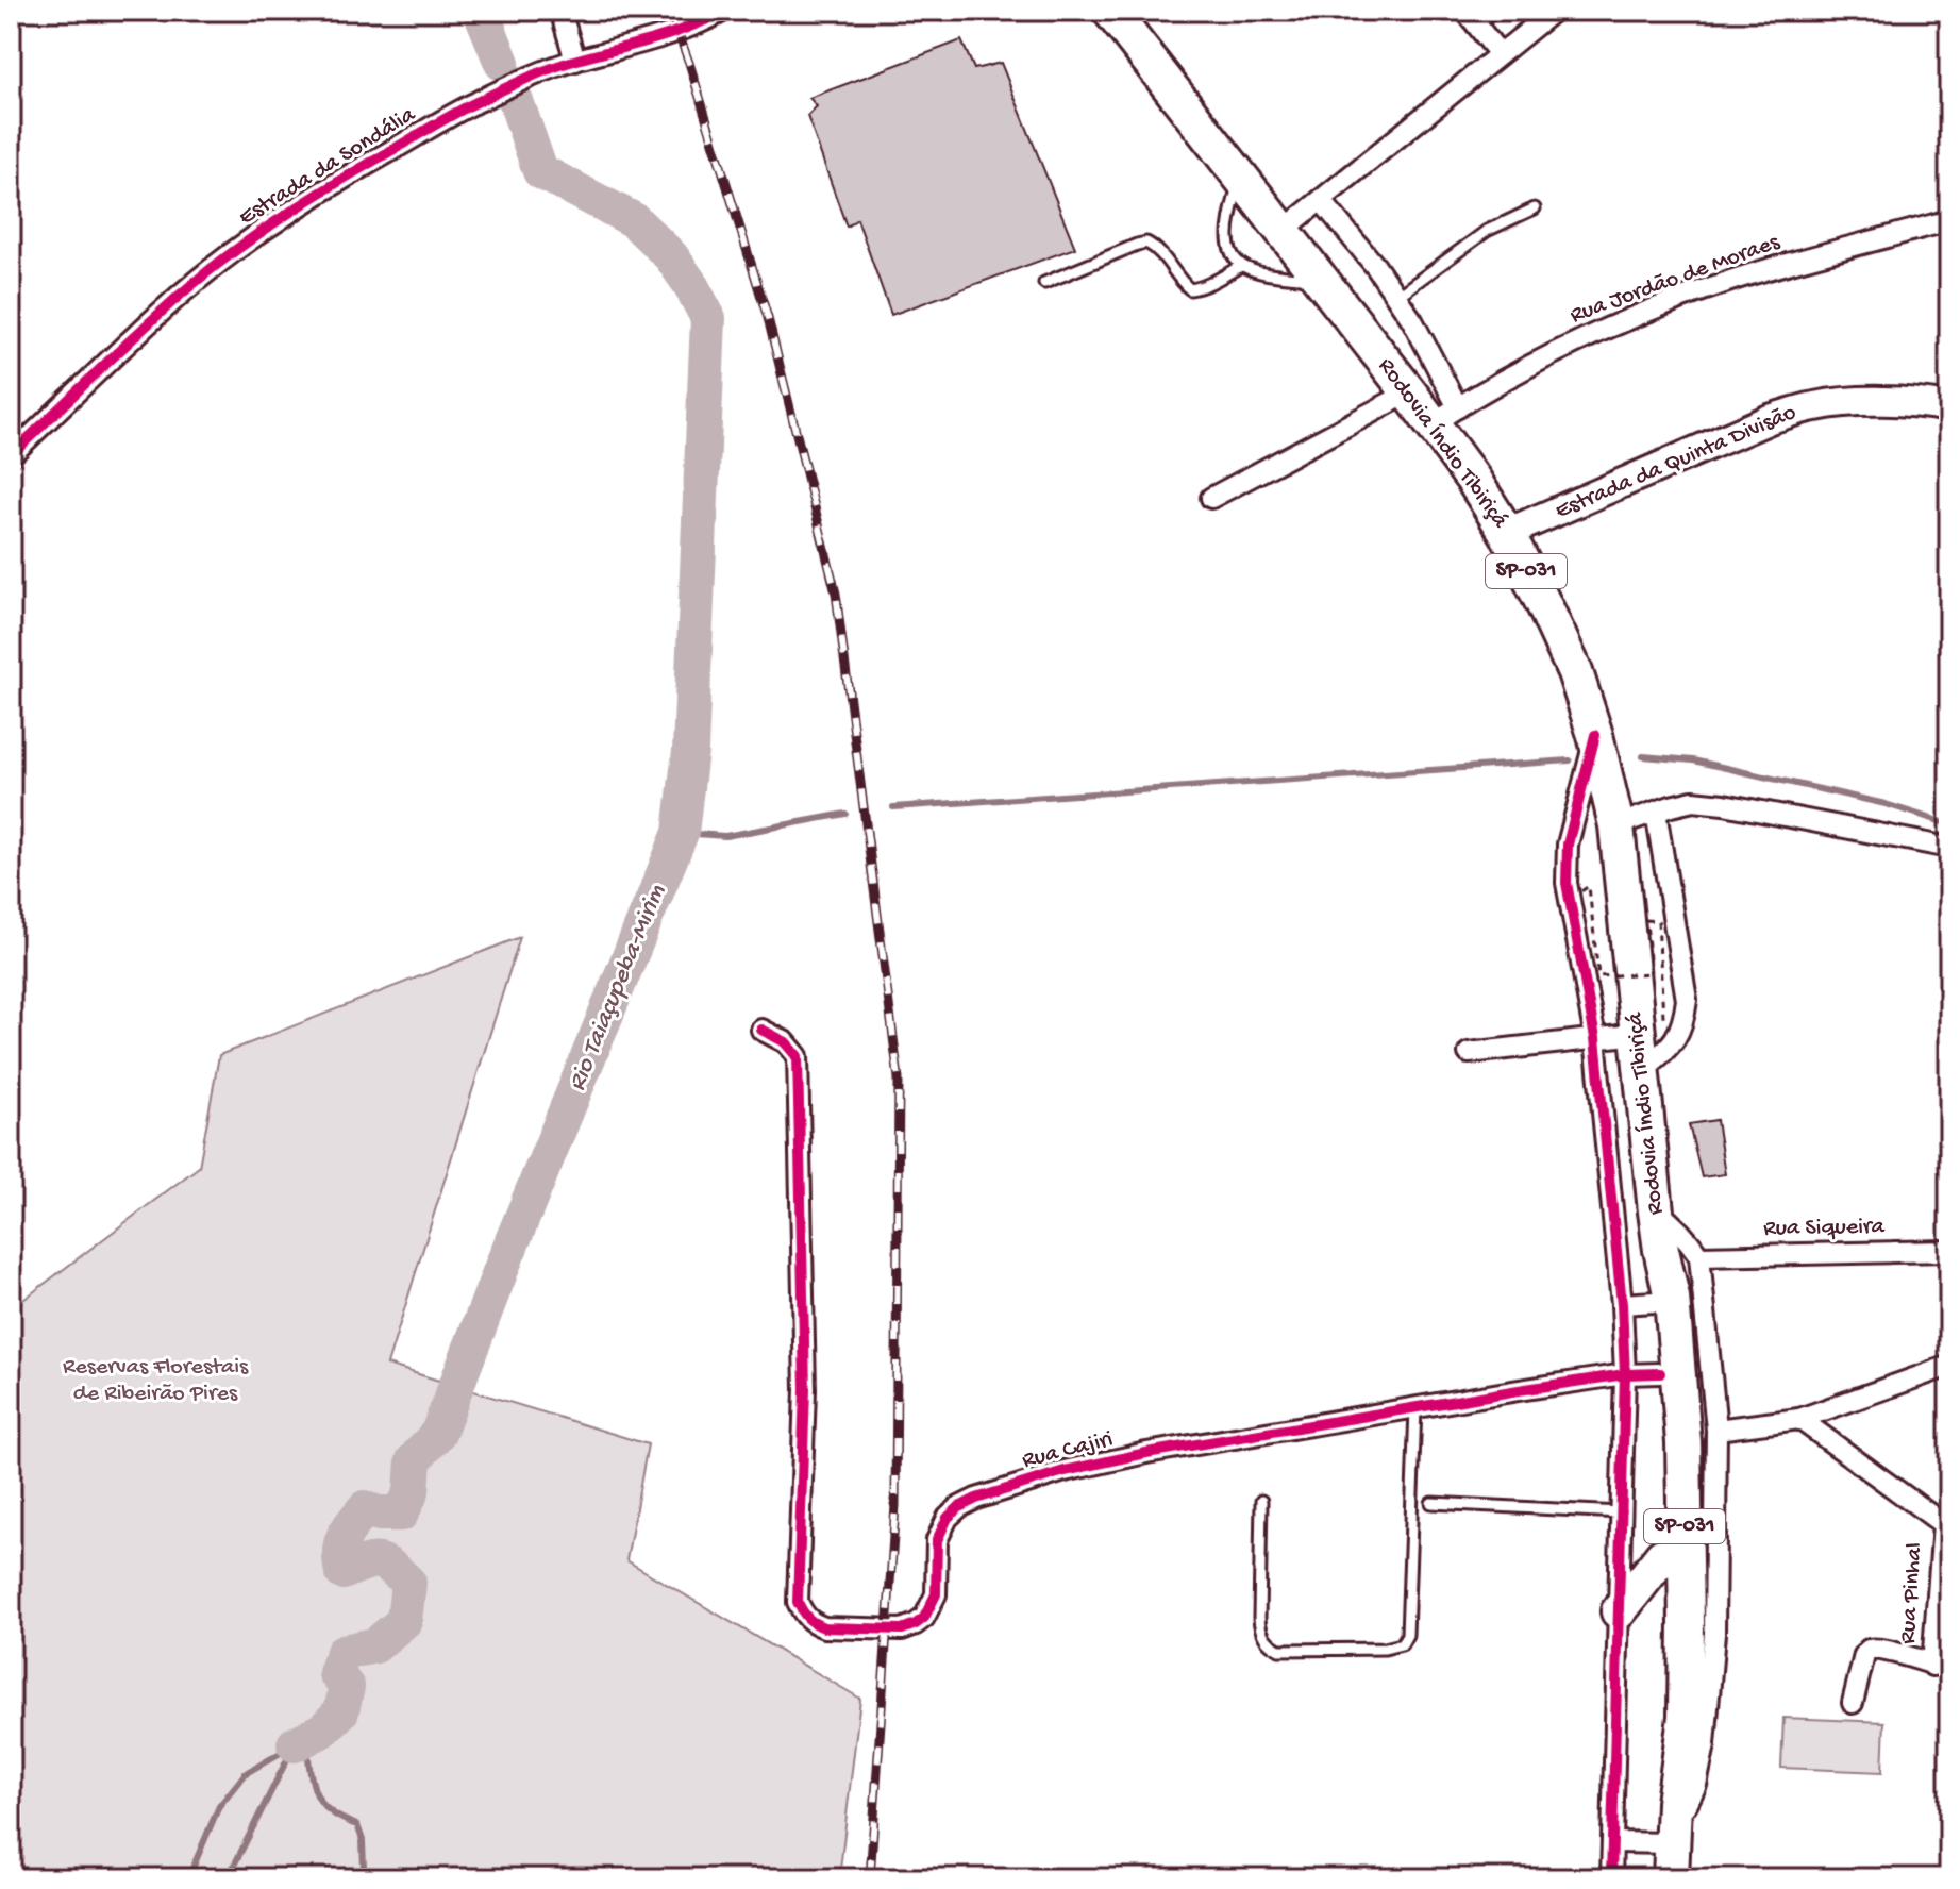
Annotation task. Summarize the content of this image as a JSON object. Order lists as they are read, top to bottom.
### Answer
{
  "streets": {
    "highway": ["Rodovia Índio Tibiriçá", "SP-031"],
    "street": [
      "Estrada da Sondália",
      "Rua Jordão de Moraes",
      "Estrada da Quinta Divisão",
      "Rua Siqueira",
      "Rua Cajiri",
      "Rua Pinhal"
    ]
  },
  "crossings": [
    ["Rua Jordão de Moraes", "Rodovia Índio Tibiriçá"],
    ["Rodovia Índio Tibiriçá", "Estrada da Quinta Divisão"],
    ["Rodovia Índio Tibiriçá", "Rua Cajiri"]
  ],
  "water": ["Rio Taiaçupeba-Mirim"],
  "parks": ["Reservas Florestais de Ribeirão Pires"]
}
